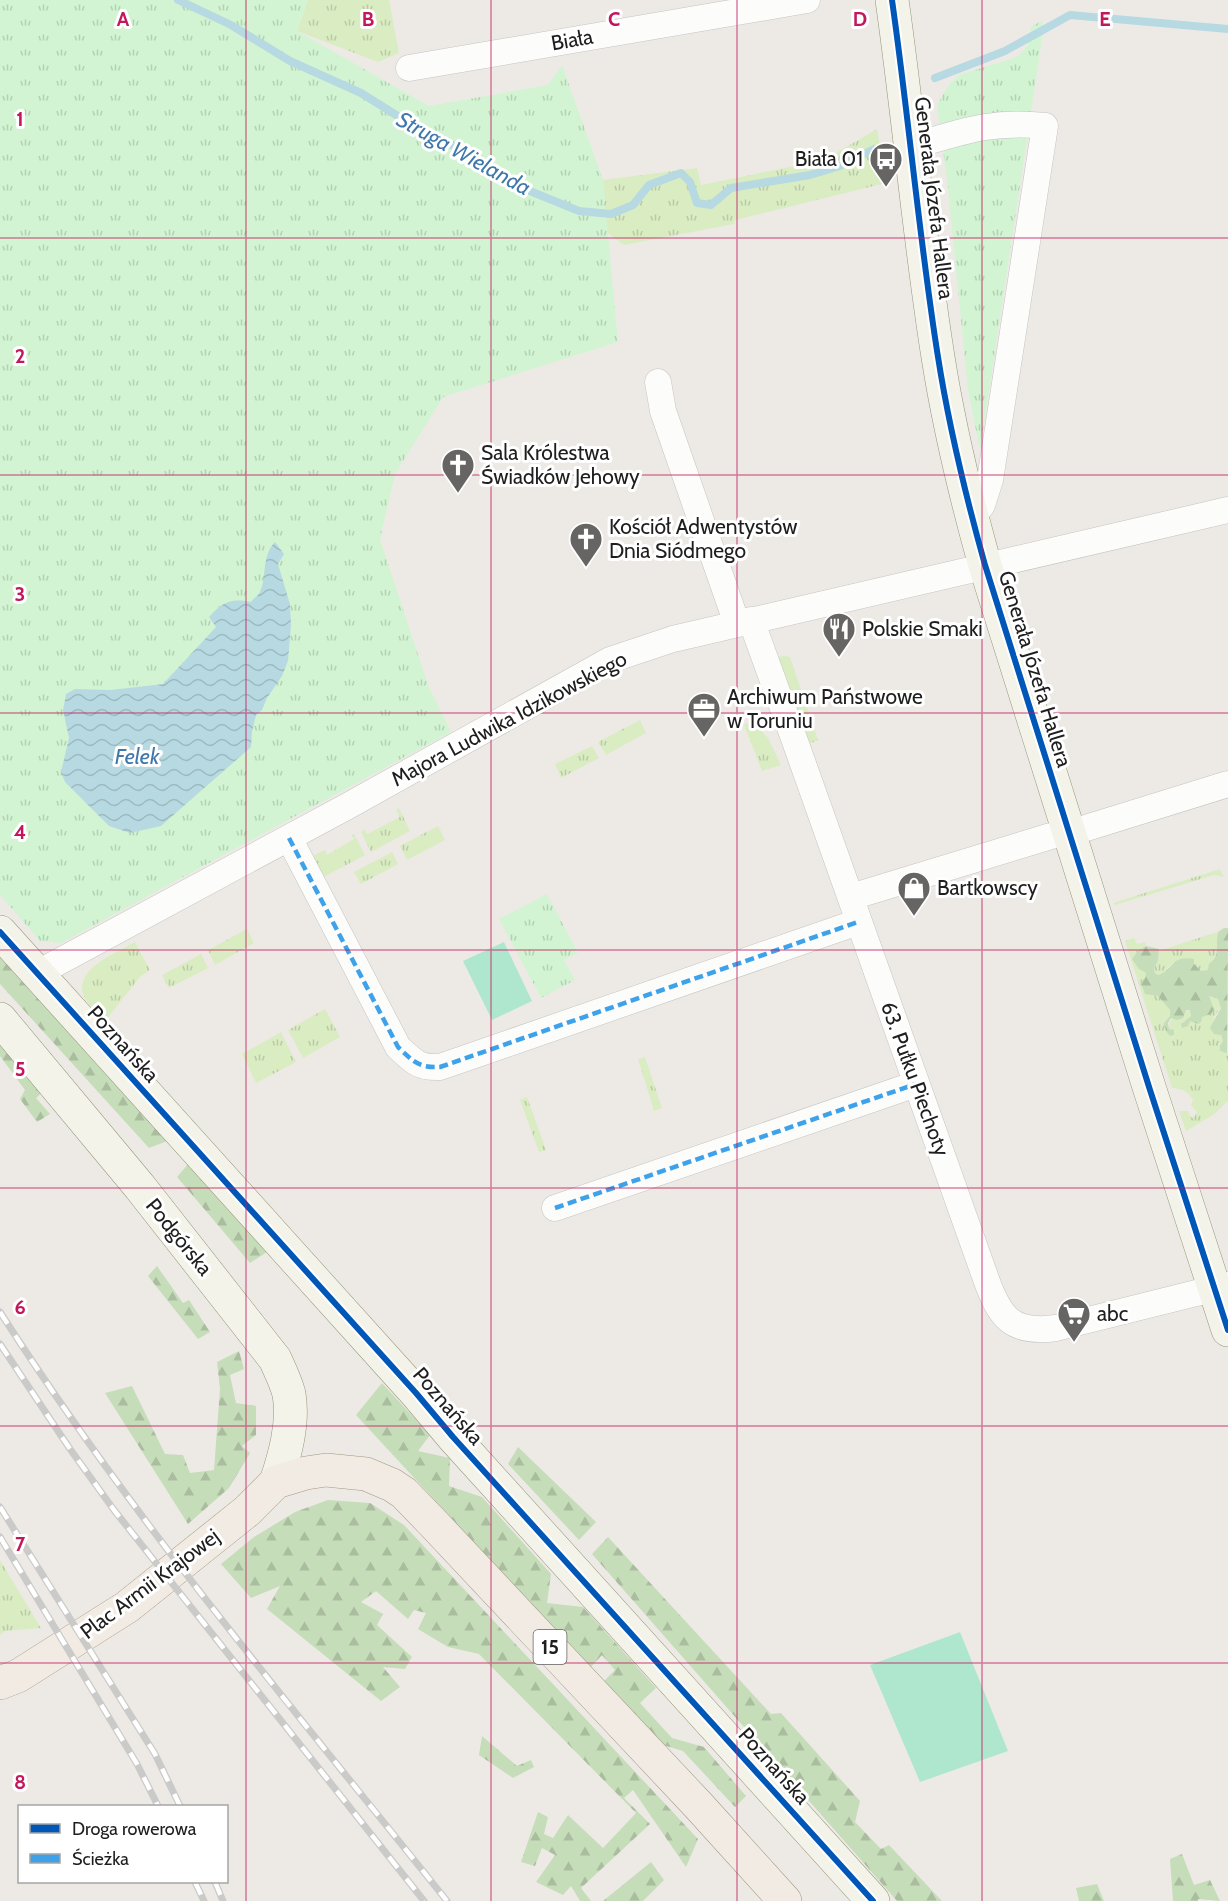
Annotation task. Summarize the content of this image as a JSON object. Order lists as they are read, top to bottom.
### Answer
{
  "streets": {
    "main road": ["Plac Armii Krajowej", "15"],
    "street": [
      "Biała",
      "Generała Józefa Hallera",
      "Majora Ludwika Idzikowskiego",
      "Poznańska",
      "63. Pułku Piechoty",
      "Podgórska"
    ]
  },
  "crossings": [
    ["Generała Józefa Hallera", "Majora Ludwika Idzikowskiego"],
    ["Generała Józefa Hallera", "63. Pułku Piechoty"],
    ["Majora Ludwika Idzikowskiego", "Poznańska"],
    ["Majora Ludwika Idzikowskiego", "63. Pułku Piechoty"],
    ["Podgórska", "Plac Armii Krajowej"],
    ["Podgórska", "15"],
    ["Plac Armii Krajowej", "15"]
  ],
  "water": ["Struga Wielanda", "Felek"],
  "places": {
    "bus stop": ["Biała 01"],
    "church": ["Sala Królestwa Świadków Jehowy", "Kościół Adwentystów Dnia Siódmego"],
    "restaurant": ["Polskie Smaki"],
    "office": ["Archiwum Państwowe w Toruniu"],
    "shop": ["Bartkowscy"],
    "supermarket": ["abc"]
  },
  "legend": ["Droga rowerowa", "Ścieżka"],
  "grid": {
    "columns": [
      "A",
      "B",
      "C",
      "D",
      "E"
    ],
    "rows": [
      "1",
      "2",
      "3",
      "4",
      "5",
      "6",
      "7",
      "8"
    ]
  }
}
